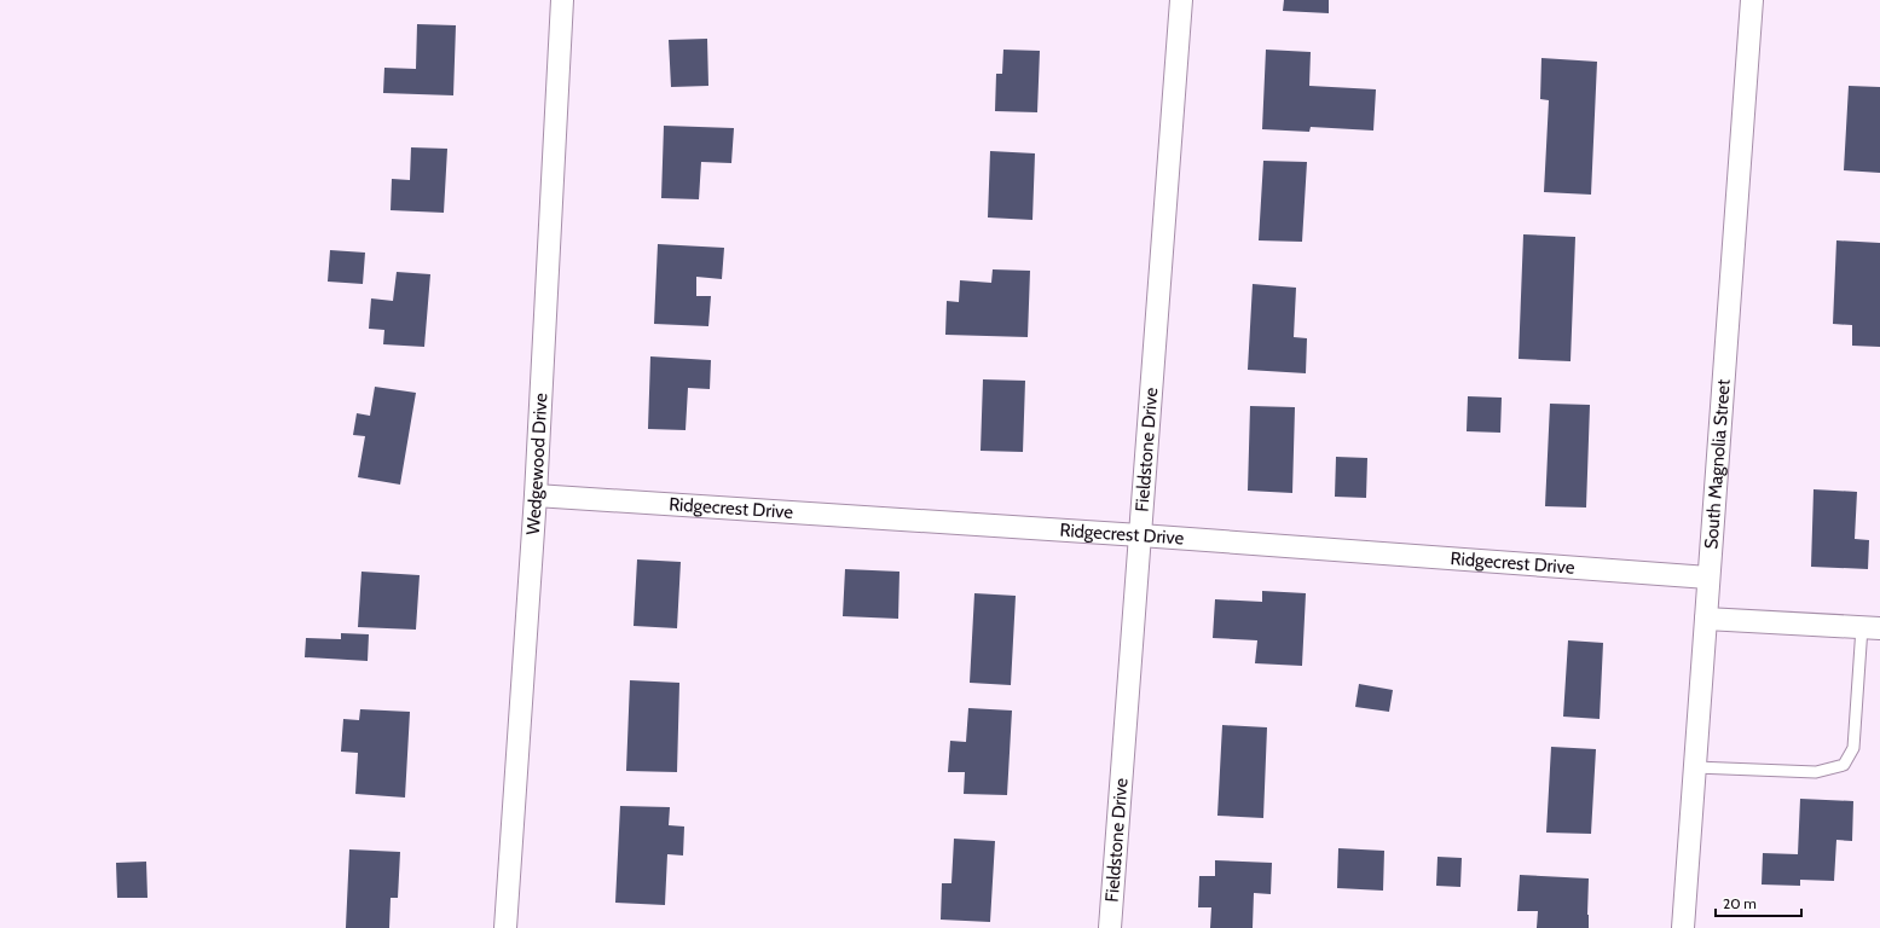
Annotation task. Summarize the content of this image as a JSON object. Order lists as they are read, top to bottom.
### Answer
{
  "streets": {
    "street": [
      "Fieldstone Drive",
      "Wedgewood Drive",
      "South Magnolia Street",
      "Ridgecrest Drive"
    ]
  },
  "crossings": [
    ["Fieldstone Drive", "Ridgecrest Drive"],
    ["Wedgewood Drive", "Ridgecrest Drive"],
    ["South Magnolia Street", "Ridgecrest Drive"]
  ],
  "scale_bar": "20 m"
}
